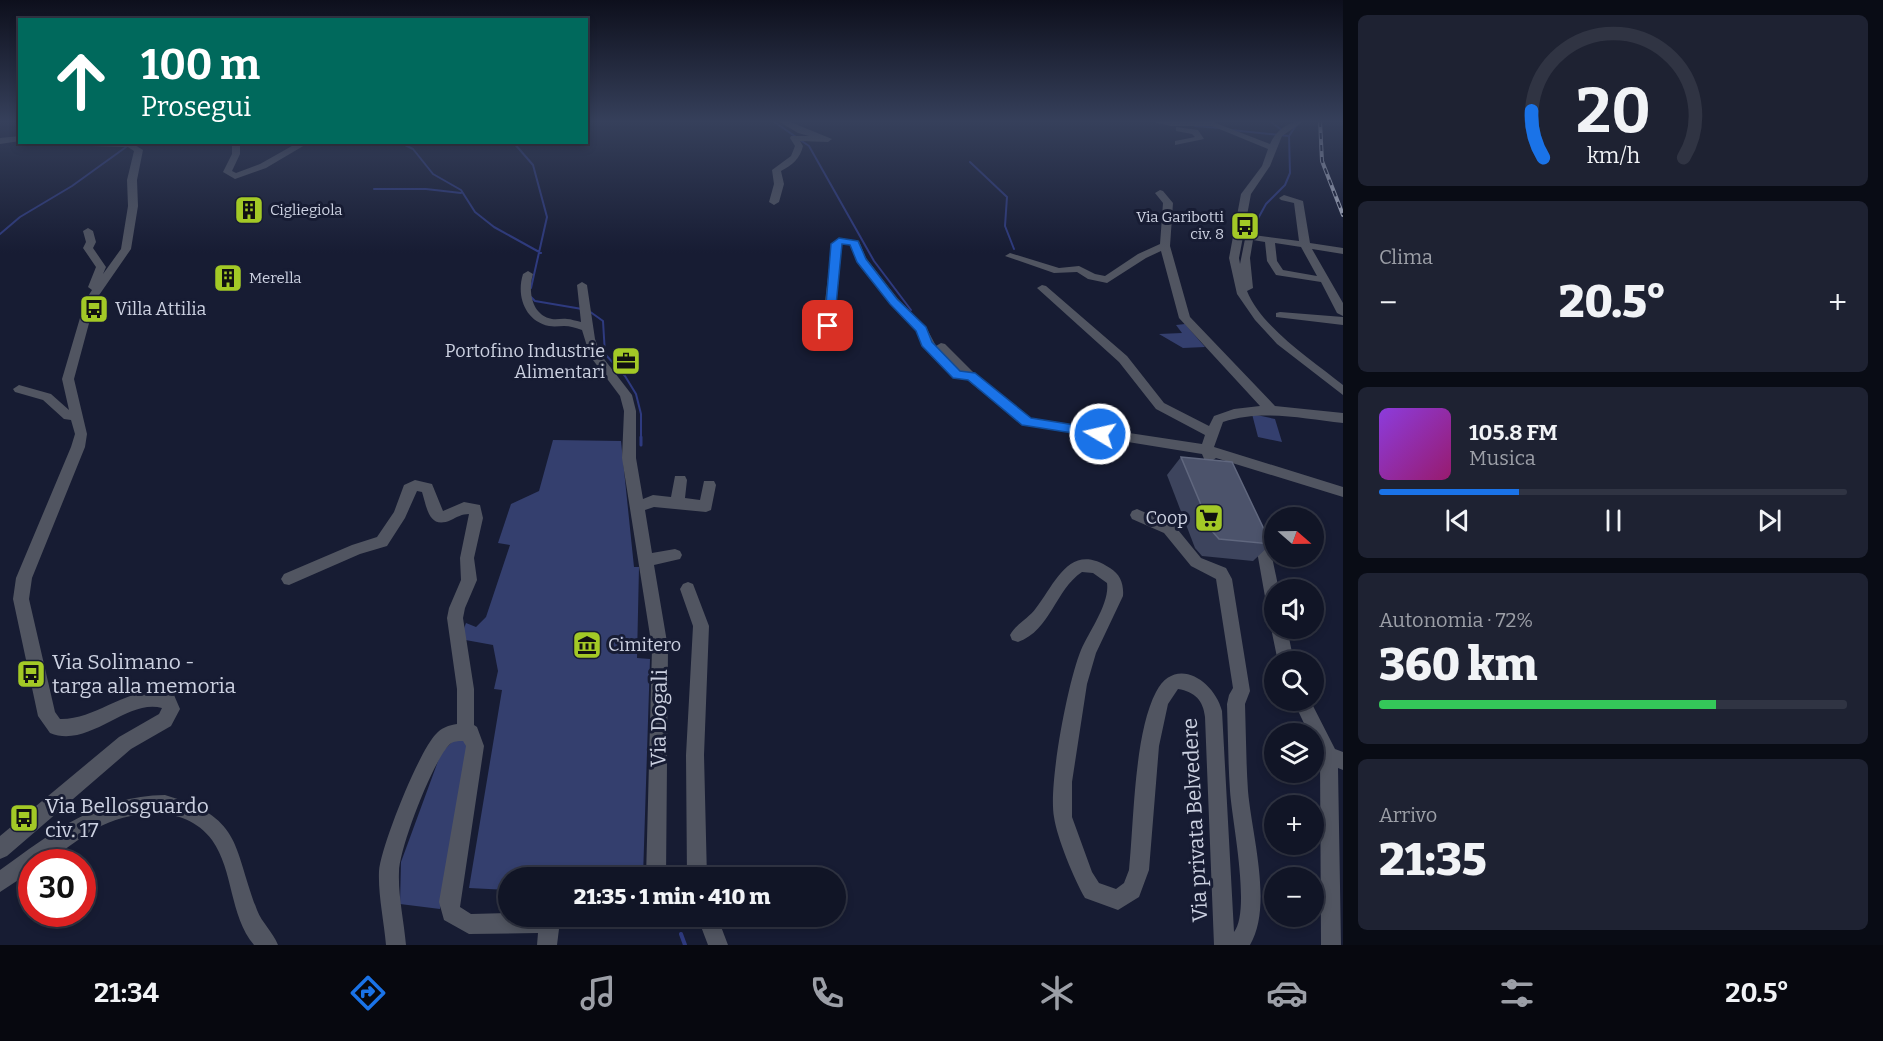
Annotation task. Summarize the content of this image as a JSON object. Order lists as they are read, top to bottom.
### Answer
{
  "streets": {
    "street": ["Via Dogali", "Via privata Belvedere"]
  },
  "places": {
    "building": ["Cigliegiola", "Merella"],
    "bus stop": [
      "Via Garibotti civ. 8",
      "Villa Attilia",
      "Via Solimano - targa alla memoria",
      "Via Bellosguardo civ. 17"
    ],
    "office": ["Portofino Industrie Alimentari"],
    "supermarket": ["Coop"],
    "museum": ["Cimitero"]
  },
  "north": "right",
  "page": {
    "turn": ["100 m", "Prosegui"],
    "tile": [
      "Clima",
      ["Autonomia · 72%", "360 km"],
      ["Arrivo", "21:35"]
    ],
    "heat": ["−", "20.5°", "+"],
    "song": ["105.8 FM", "Musica"],
    "map_buttons": ["+", "−"],
    "limit": "30",
    "trip": "21:35 · 1 min · 410 m",
    "tabs": ["21:34", "20.5°"],
    "gauge": ["20", "km/h"]
  }
}
